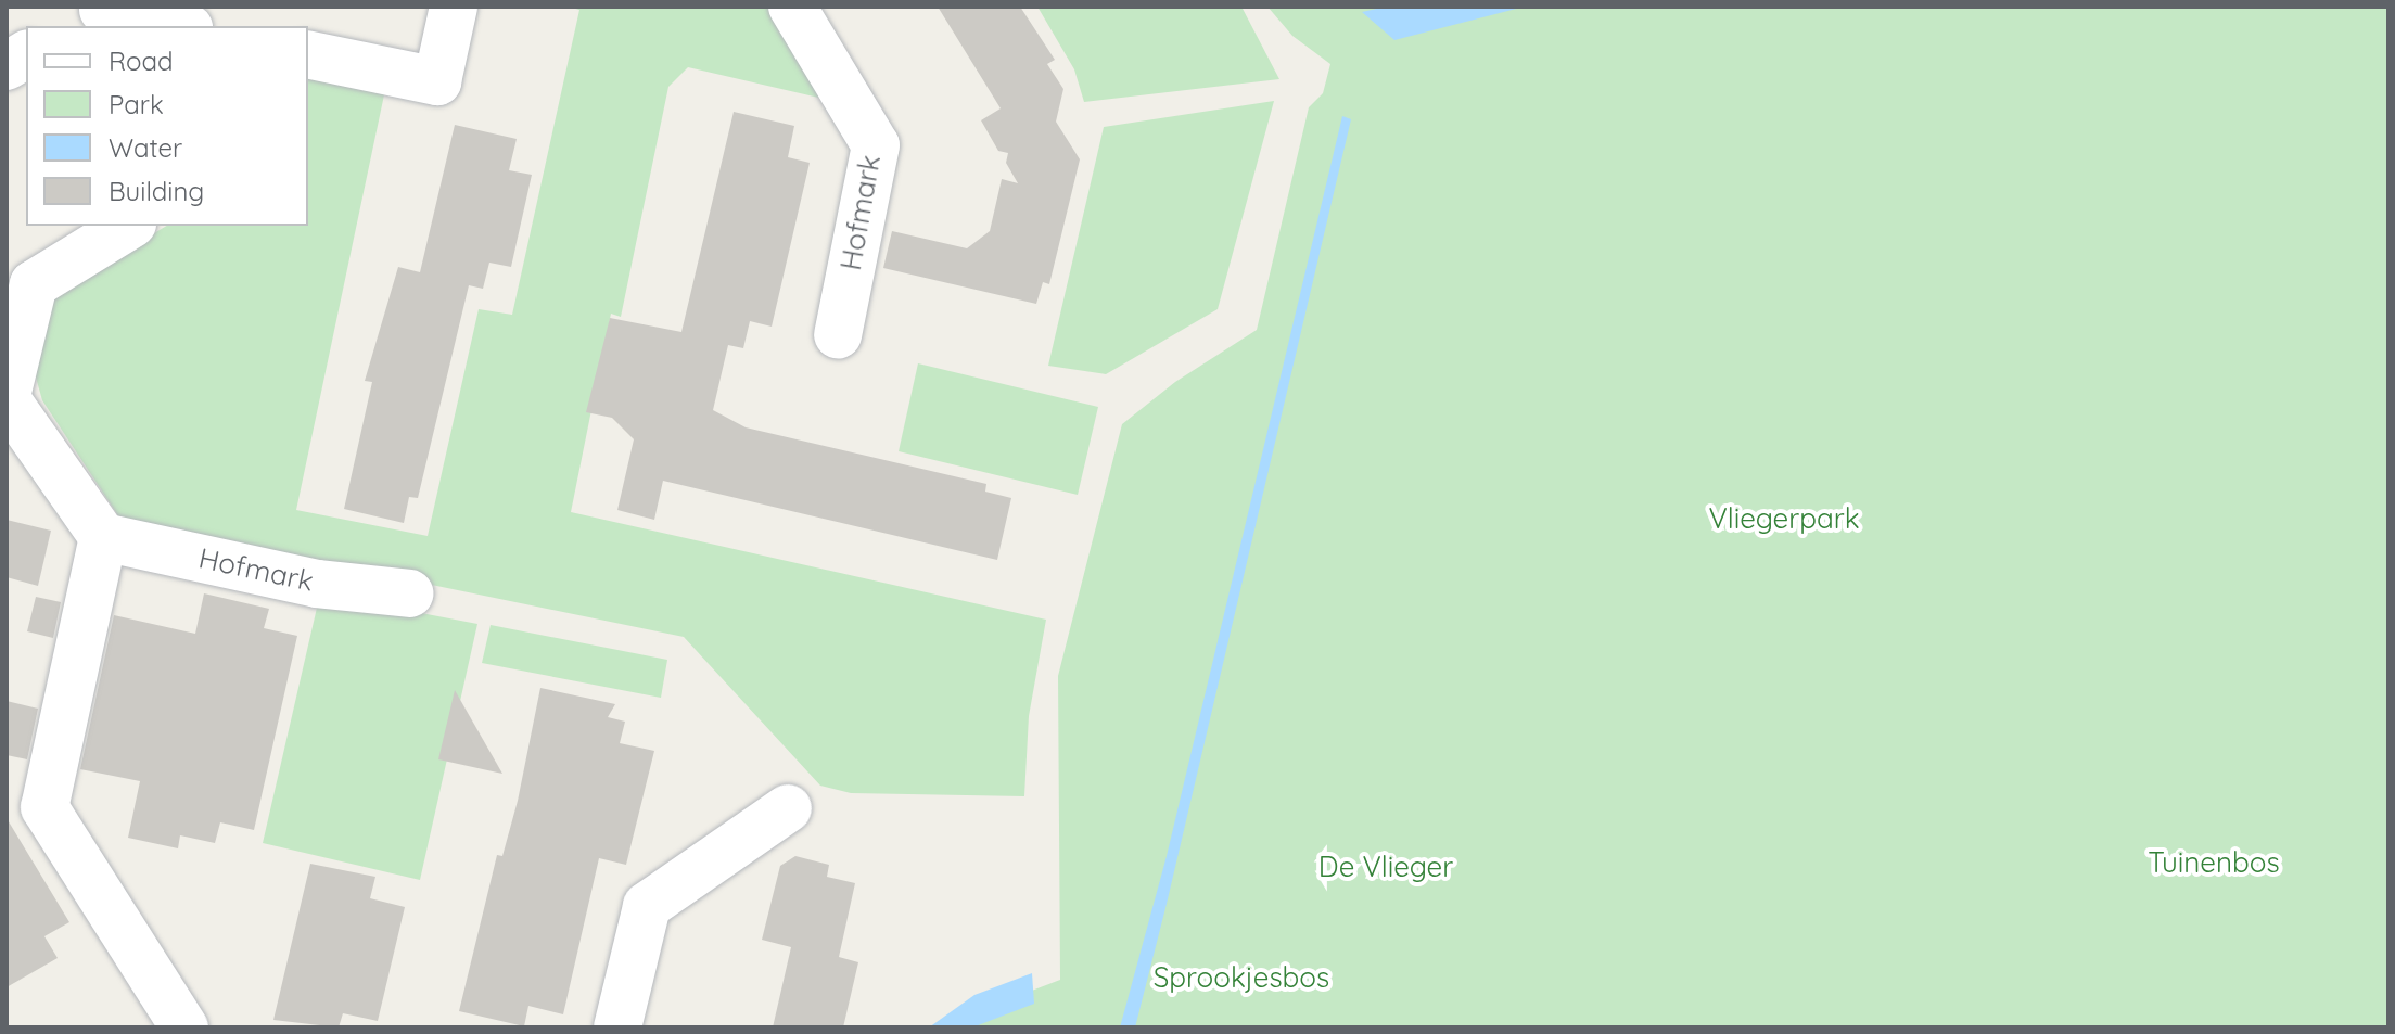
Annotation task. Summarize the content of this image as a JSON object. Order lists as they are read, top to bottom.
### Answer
{
  "streets": {
    "street": ["Hofmark"]
  },
  "parks": [
    "Vliegerpark",
    "Tuinenbos",
    "De Vlieger",
    "Sprookjesbos"
  ],
  "legend": [
    "Road",
    "Park",
    "Water",
    "Building"
  ]
}
